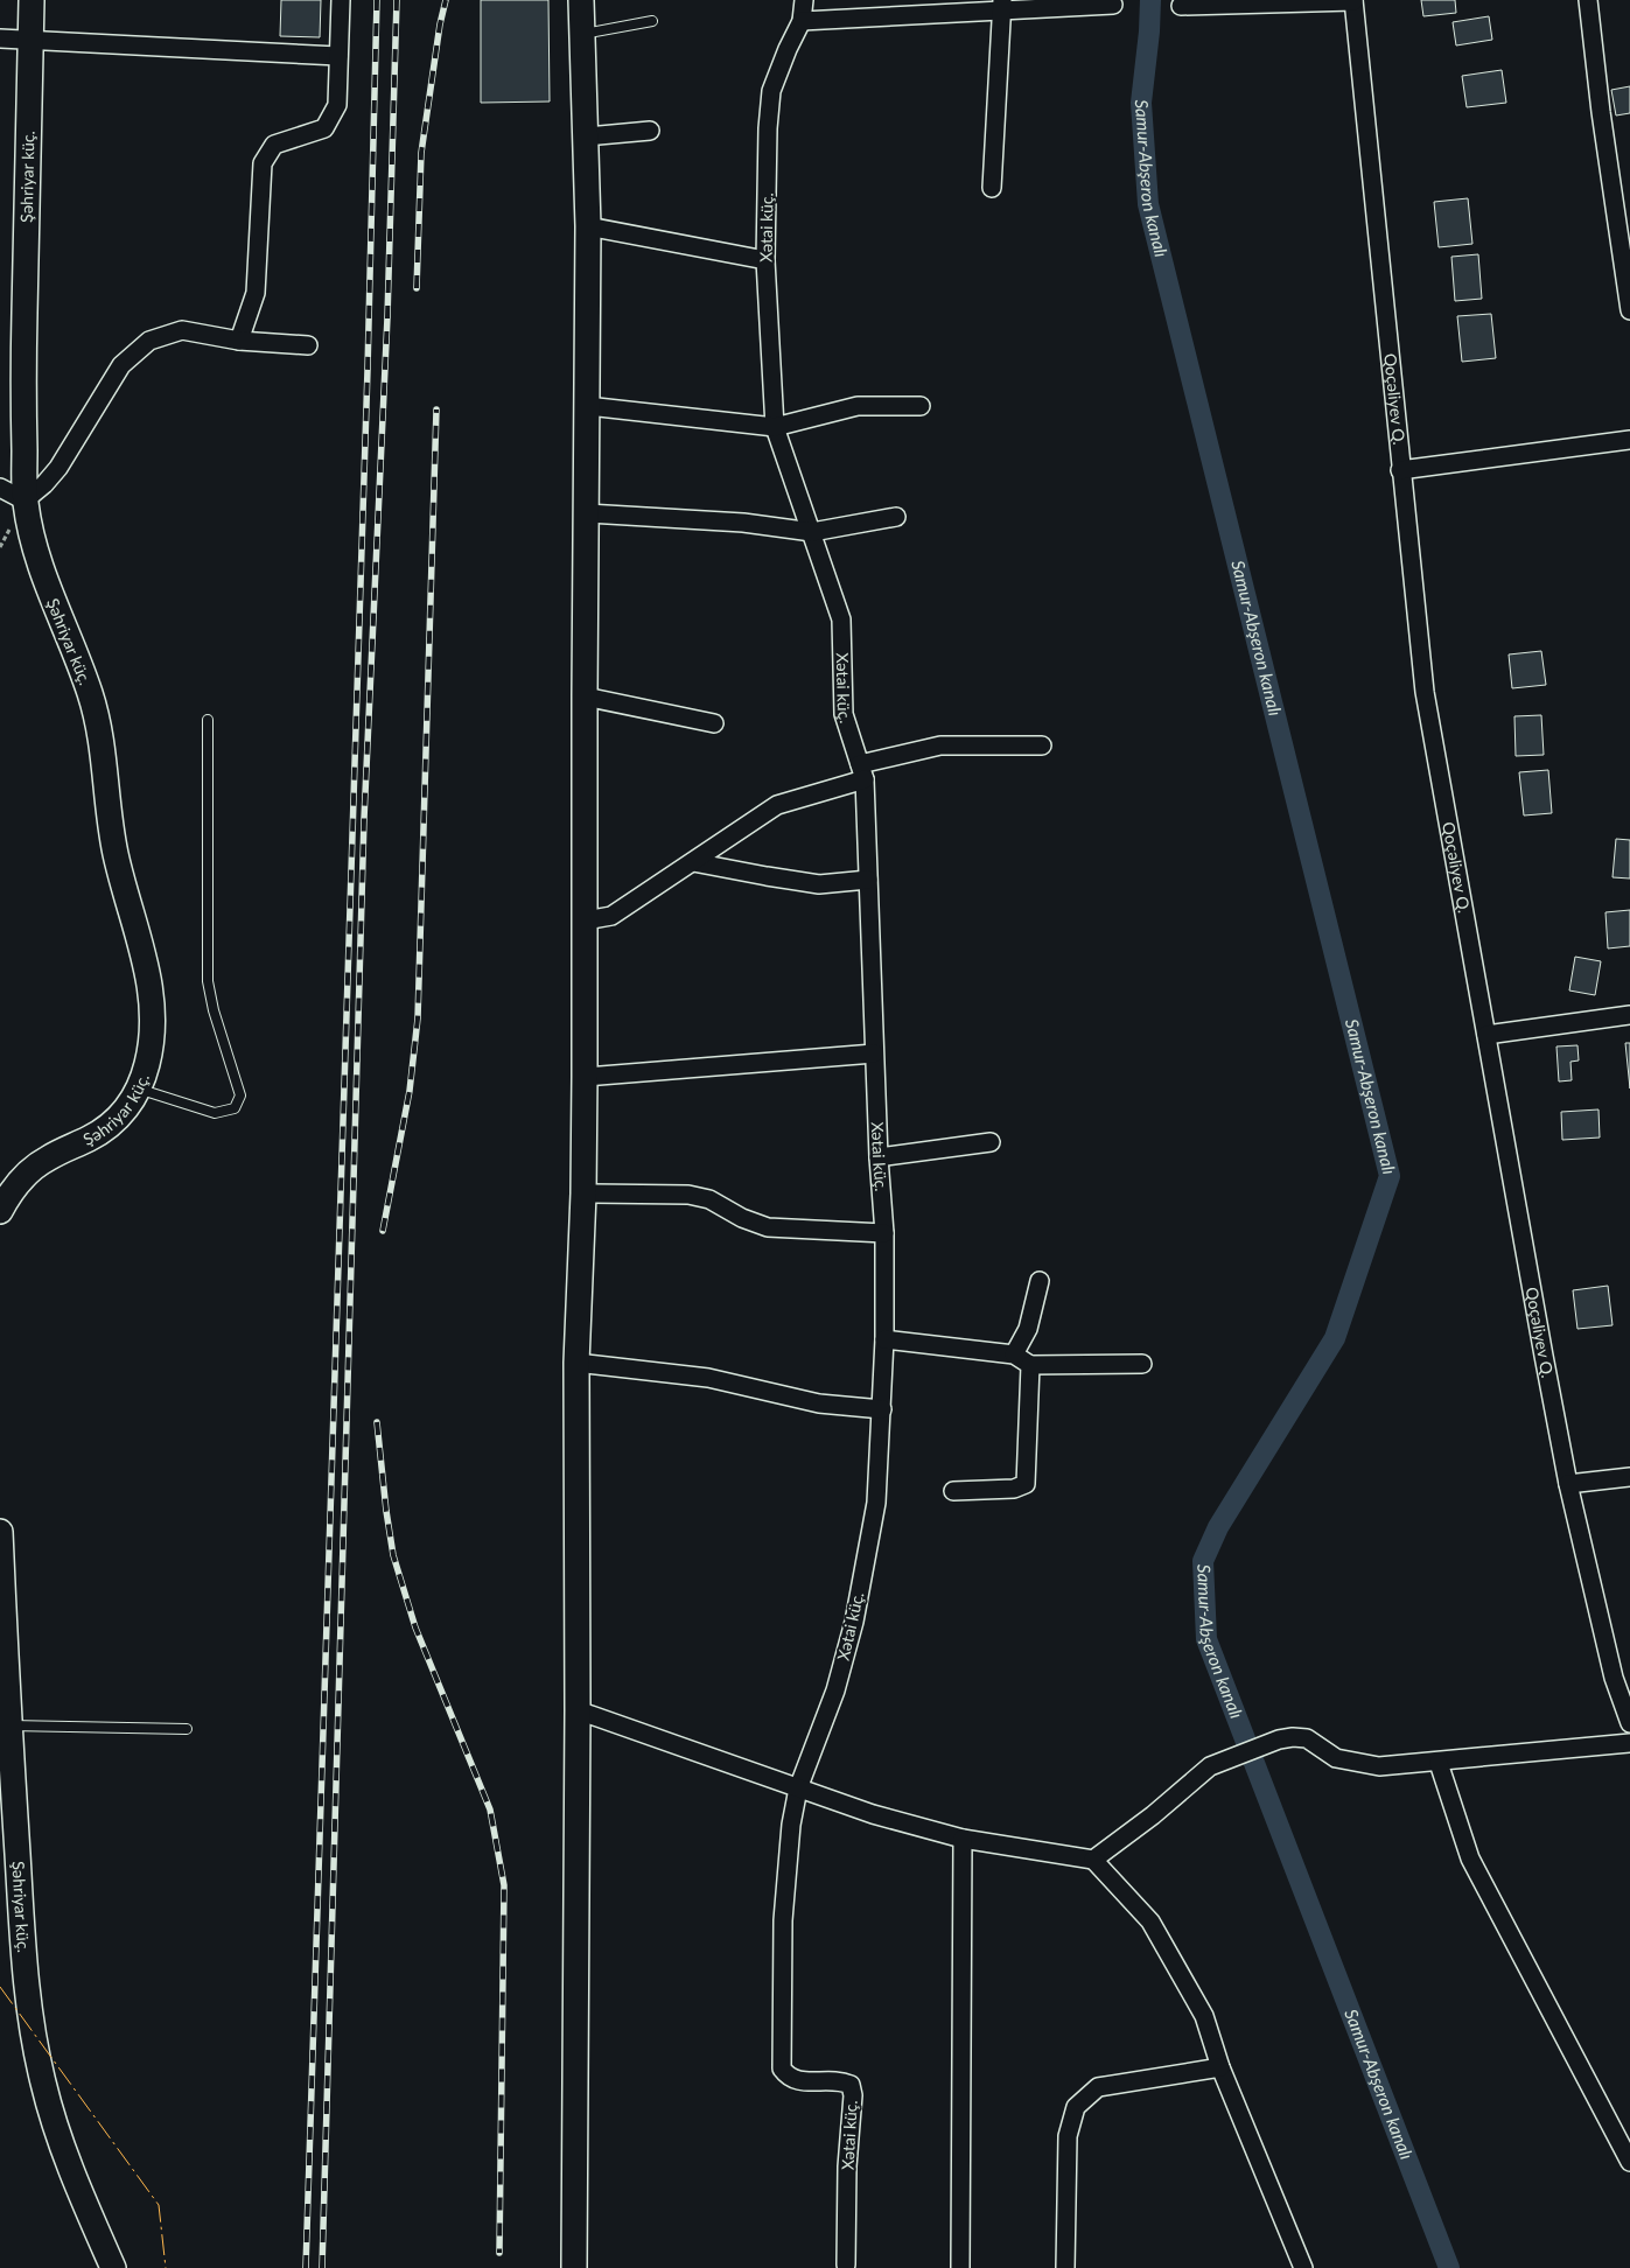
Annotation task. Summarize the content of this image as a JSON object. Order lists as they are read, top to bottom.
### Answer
{
  "streets": {
    "street": ["Şəhriyar küç.", "Xətai küç.", "Qoçəliyev Q."]
  },
  "water": ["Samur-Abşeron kanalı"]
}
